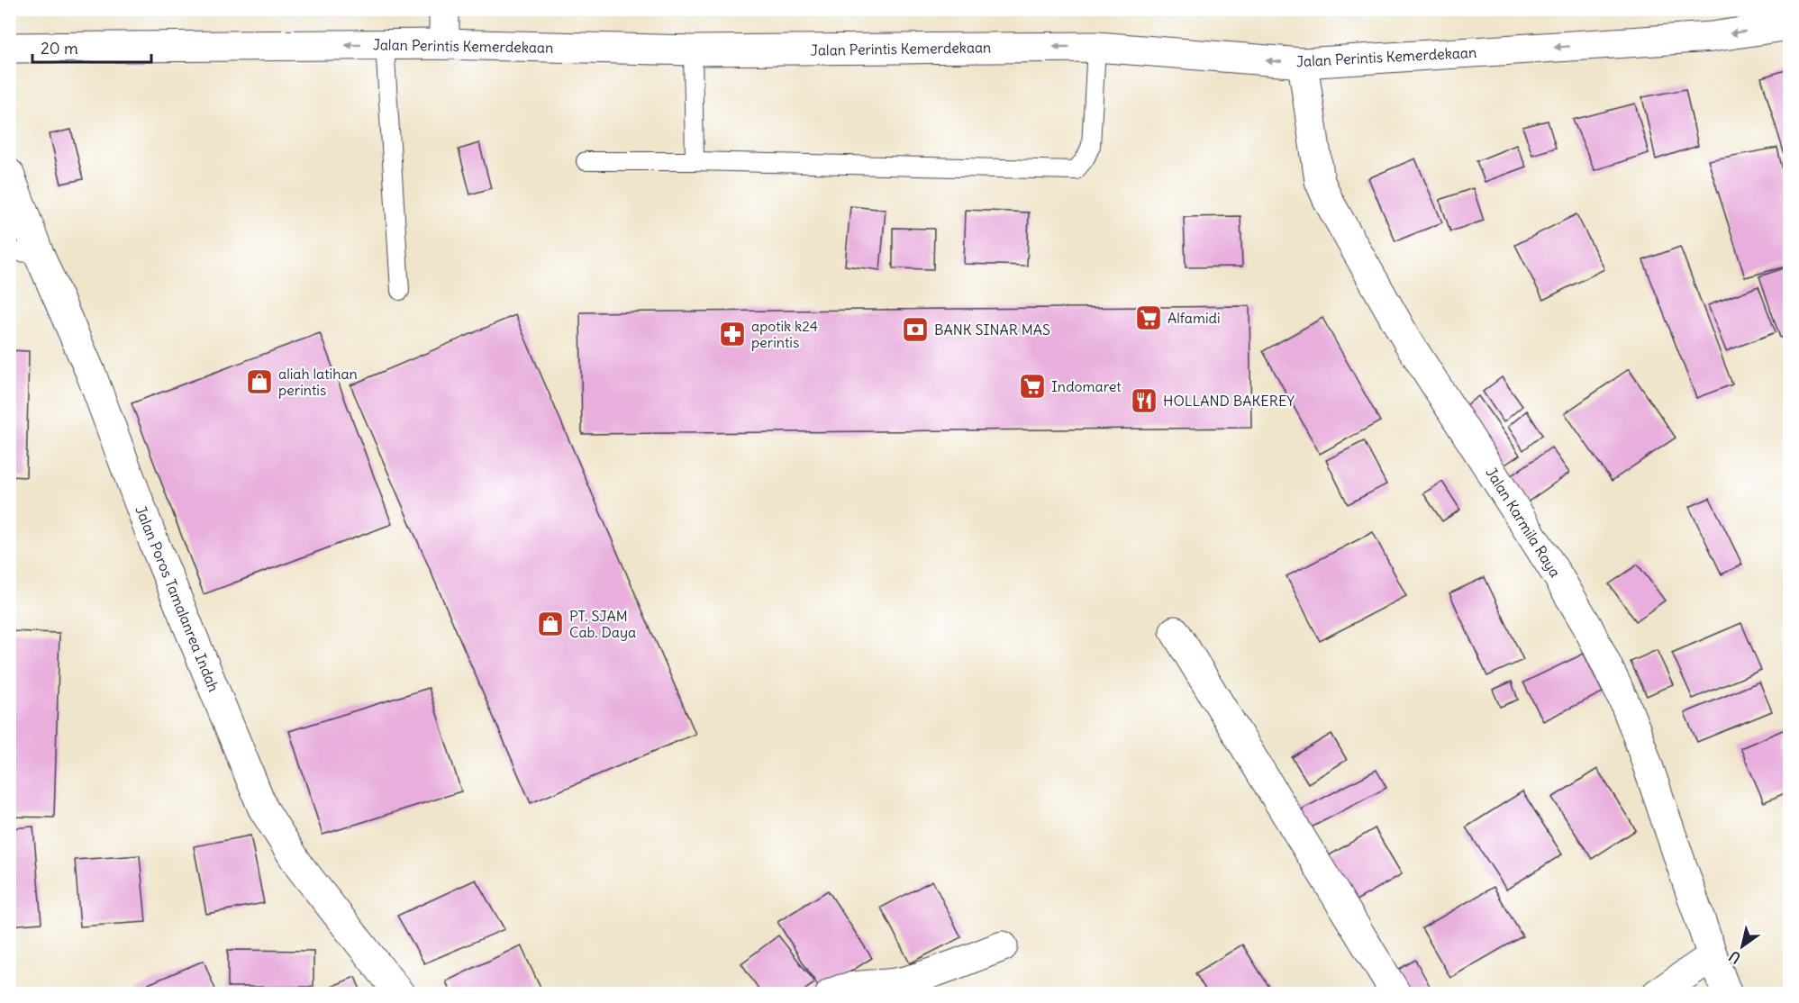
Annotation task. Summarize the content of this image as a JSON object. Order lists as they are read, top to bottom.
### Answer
{
  "streets": {
    "main road": ["Jalan Perintis Kemerdekaan", "Jalan Karmila Raya", "Jalan Poros Tamalanrea Indah"]
  },
  "crossings": [
    ["Jalan Perintis Kemerdekaan", "Jalan Karmila Raya"]
  ],
  "one_way": ["Jalan Perintis Kemerdekaan"],
  "places": {
    "supermarket": ["Alfamidi", "Indomaret"],
    "bank": ["BANK SINAR MAS"],
    "pharmacy": ["apotik k24 perintis"],
    "shop": ["aliah latihan perintis", "PT. SJAM Cab. Daya"],
    "restaurant": ["HOLLAND BAKEREY"]
  },
  "scale_bar": "20 m",
  "north": "bottom left"
}
